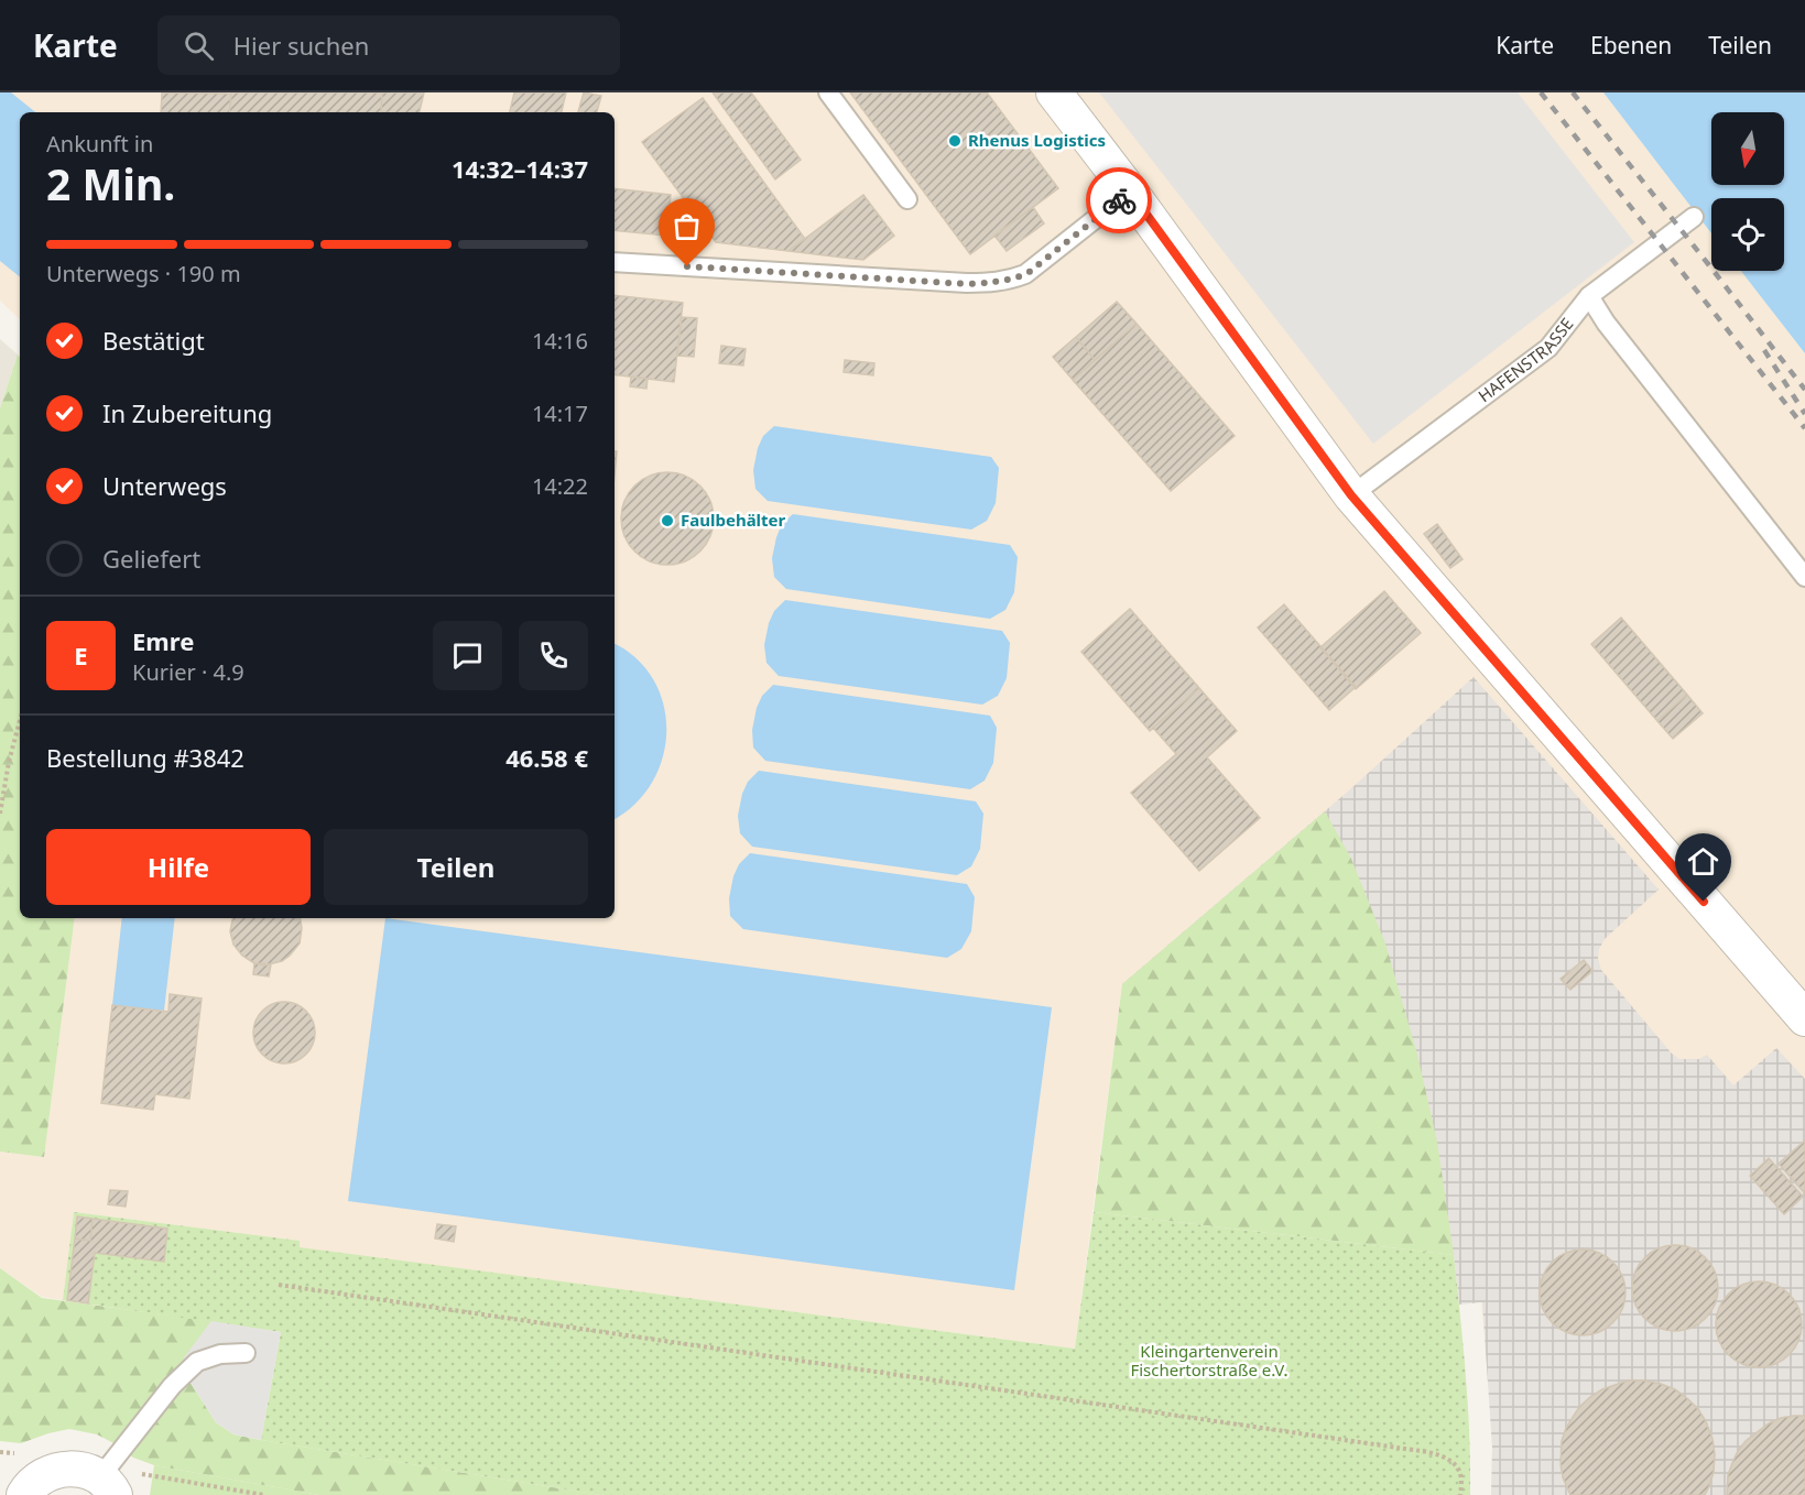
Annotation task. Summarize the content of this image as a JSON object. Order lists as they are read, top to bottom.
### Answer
{
  "streets": {
    "lane": ["HAFENSTRASSE"]
  },
  "parks": ["Kleingartenverein Fischertorstraße e.V."],
  "places": ["Rhenus Logistics", "Faulbehälter"],
  "north": "bottom",
  "page": {
    "header": "Karte",
    "search": "Hier suchen",
    "nav": ["Karte", "Ebenen", "Teilen"],
    "heading": ["2 Min.", "Ankunft in", "14:32–14:37"],
    "panel": [
      "Emre",
      "Kurier · 4.9",
      "Bestellung #3842",
      "46.58 €"
    ],
    "bar": "Unterwegs · 190 m",
    "list": [
      ["Bestätigt", "14:16"],
      ["In Zubereitung", "14:17"],
      ["Unterwegs", "14:22"],
      "Geliefert"
    ],
    "round": "E",
    "buttons": ["Hilfe", "Teilen"]
  }
}
